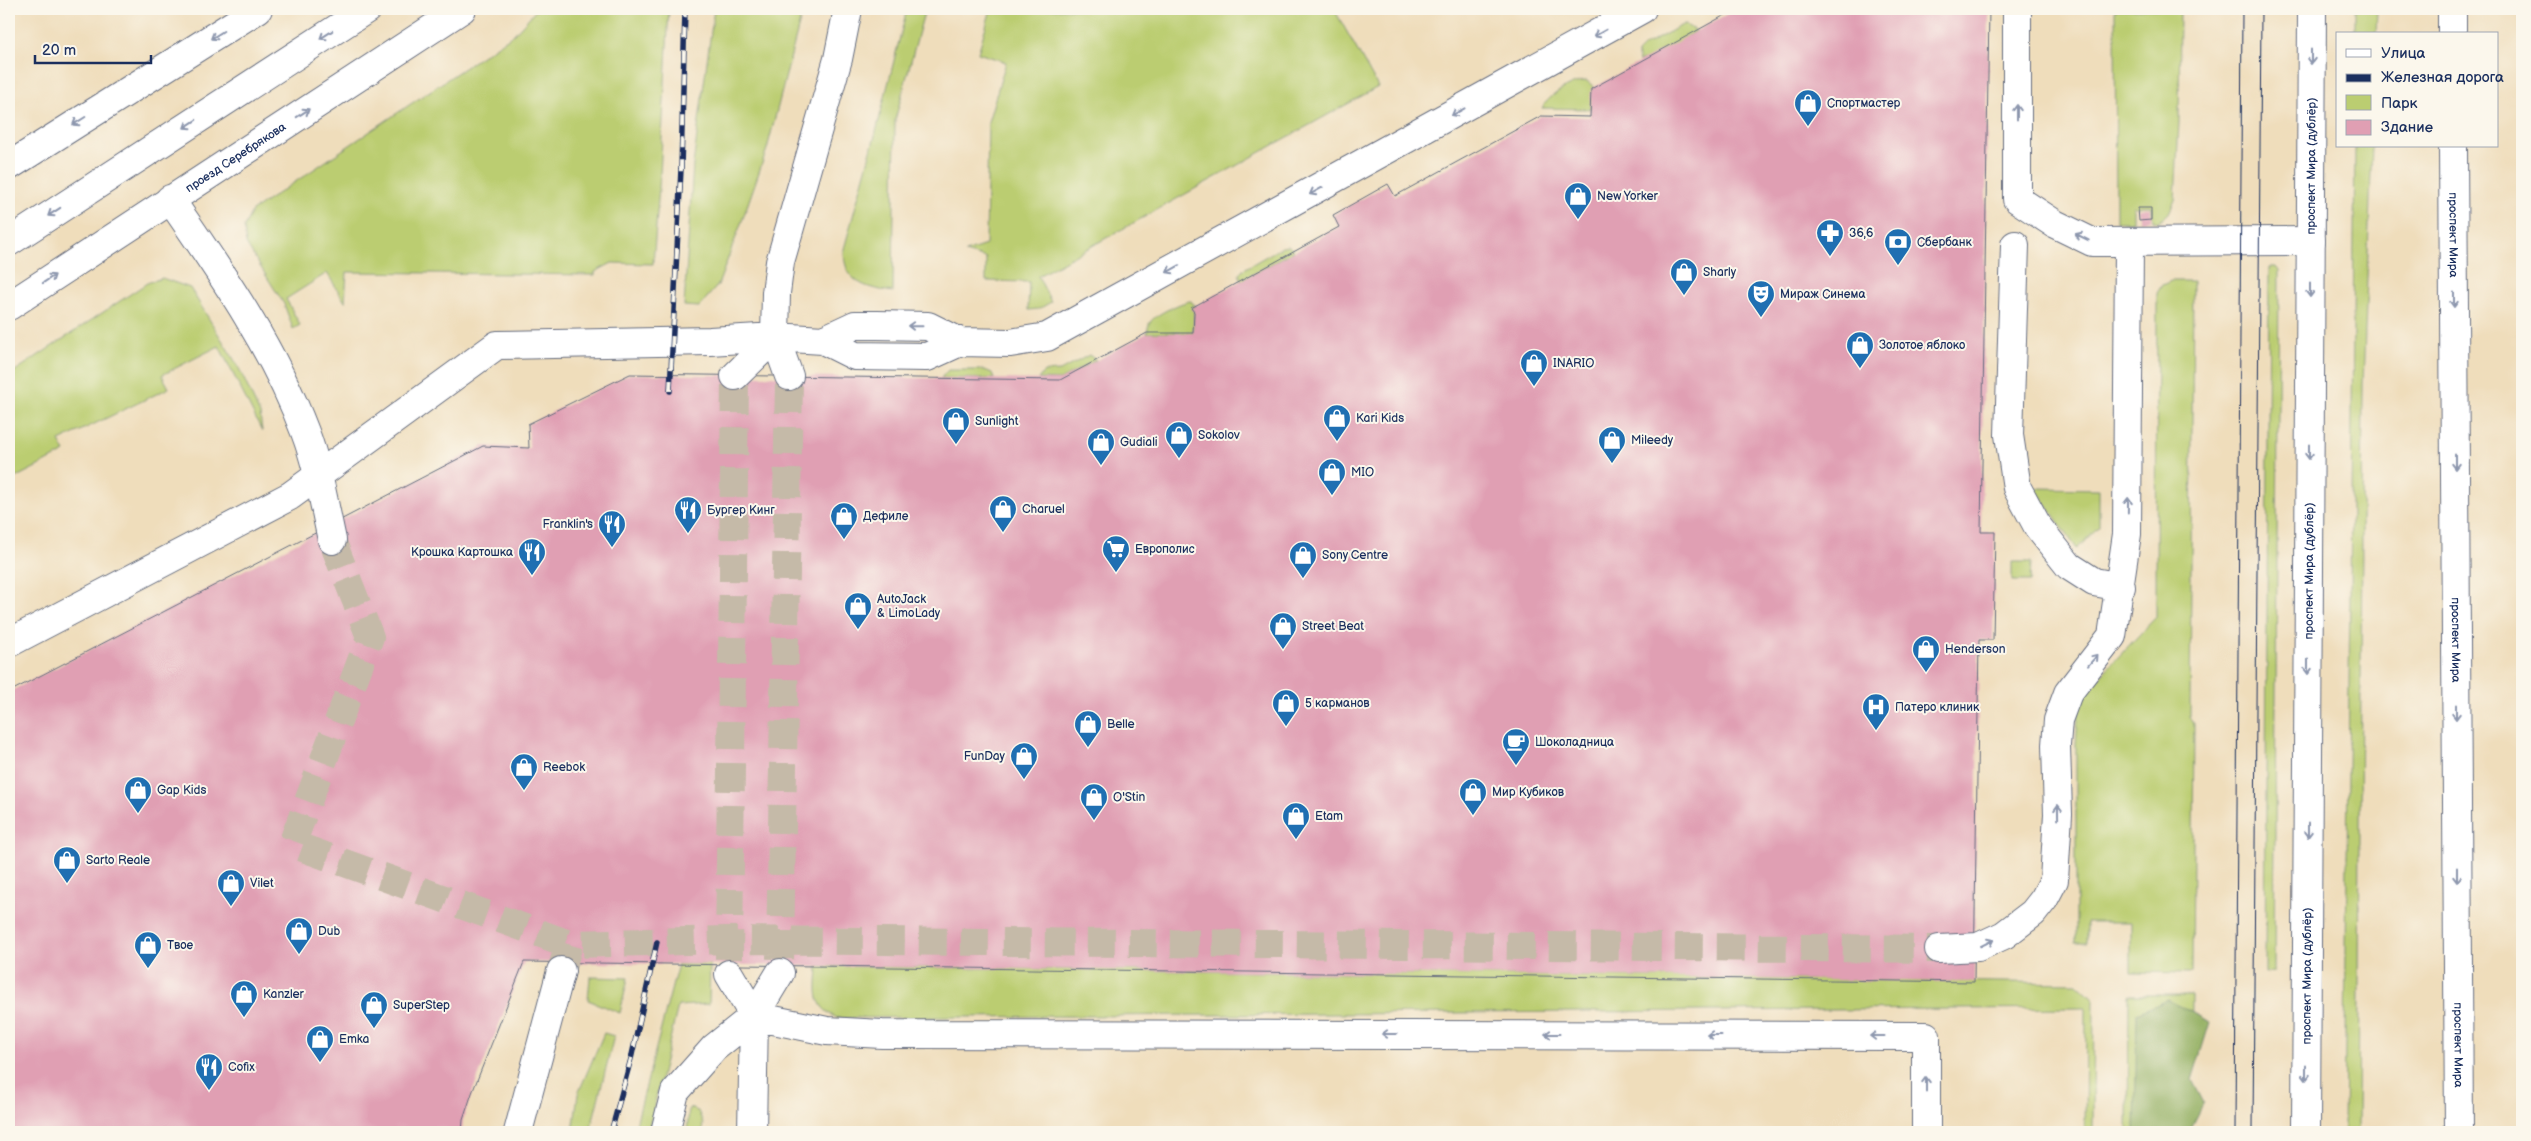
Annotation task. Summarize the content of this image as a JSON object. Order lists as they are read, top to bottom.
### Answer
{
  "streets": {
    "main road": ["проезд Серебрякова", "проспект Мира (дублёр)", "проспект Мира"]
  },
  "one_way": ["проспект Мира"],
  "places": {
    "shop": [
      "Спортмастер",
      "New Yorker",
      "Sharly",
      "Золотое яблоко",
      "INARIO",
      "Kari Kids",
      "Sunlight",
      "Sokolov",
      "Mileedy",
      "Gudiali",
      "MIO",
      "Charuel",
      "Дефиле",
      "Sony Centre",
      "AutoJack & LimoLady",
      "Street Beat",
      "Henderson",
      "5 карманов",
      "Belle",
      "FunDay",
      "Reebok",
      "Gap Kids",
      "Мир Кубиков",
      "O'Stin",
      "Etam",
      "Sarto Reale",
      "Vilet",
      "Dub",
      "Твое",
      "Kanzler",
      "SuperStep",
      "Emka"
    ],
    "pharmacy": ["36,6"],
    "bank": ["Сбербанк"],
    "theatre": ["Мираж Синема"],
    "restaurant": [
      "Бургер Кинг",
      "Franklin's",
      "Крошка Картошка",
      "Cofix"
    ],
    "supermarket": ["Европолис"],
    "hospital": ["Патеро клиник"],
    "cafe": ["Шоколадница"]
  },
  "legend": [
    "Улица",
    "Железная дорога",
    "Парк",
    "Здание"
  ],
  "scale_bar": "20 m"
}
